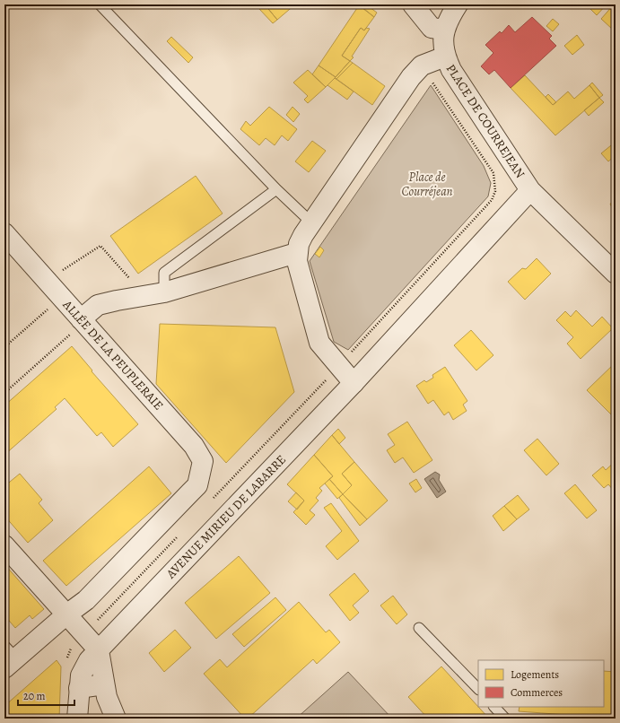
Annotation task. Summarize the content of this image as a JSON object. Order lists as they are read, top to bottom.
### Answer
{
  "streets": {
    "street": ["PLACE DE COURREJEAN", "ALLÉE DE LA PEUPLERAIE", "AVENUE MIRIEU DE LABARRE"]
  },
  "crossings": [
    ["PLACE DE COURREJEAN", "AVENUE MIRIEU DE LABARRE"]
  ],
  "parks": ["Place de Courréjean"],
  "legend": ["Logements", "Commerces"],
  "scale_bar": "20 m"
}
